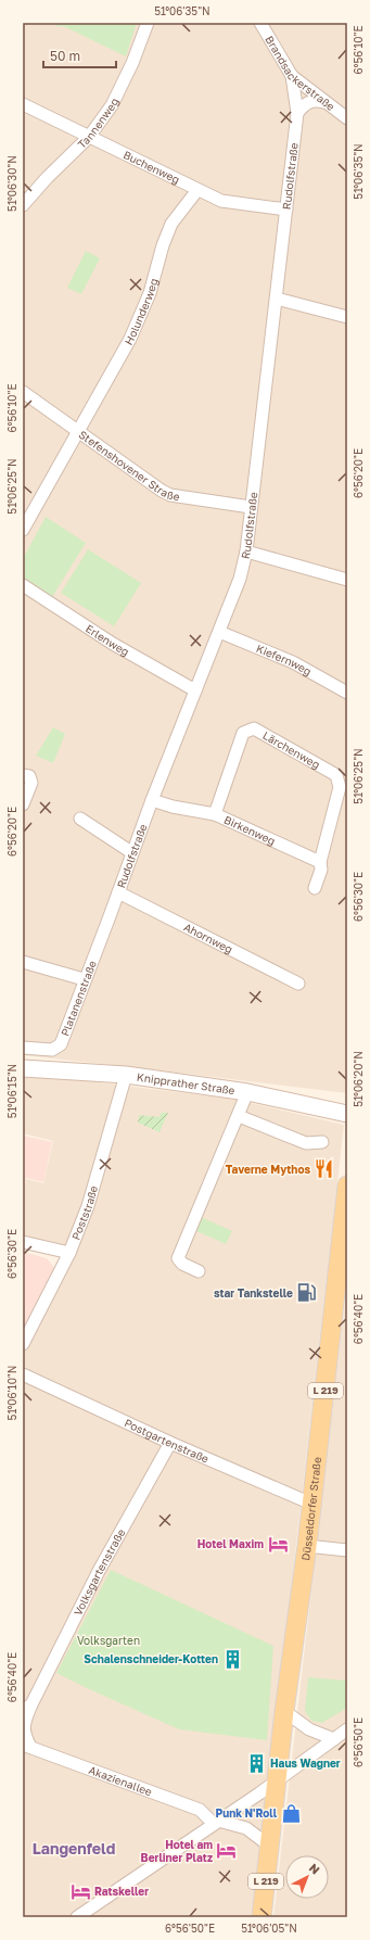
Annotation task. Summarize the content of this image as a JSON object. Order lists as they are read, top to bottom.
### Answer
{
  "streets": {
    "main road": ["Knipprather Straße", "L 219", "Düsseldorfer Straße"],
    "street": [
      "Brandsackerstraße",
      "Tannenweg",
      "Buchenweg",
      "Rudolfstraße",
      "Holunderweg",
      "Stefenshovener Straße",
      "Erlenweg",
      "Kiefernweg",
      "Lärchenweg",
      "Birkenweg",
      "Ahornweg",
      "Platanenstraße",
      "Poststraße",
      "Postgartenstraße",
      "Volksgartenstraße",
      "Akazienallee"
    ]
  },
  "crossings": [
    ["Brandsackerstraße", "Rudolfstraße"],
    ["Tannenweg", "Buchenweg"],
    ["Buchenweg", "Rudolfstraße"],
    ["Buchenweg", "Holunderweg"],
    ["Rudolfstraße", "Stefenshovener Straße"],
    ["Rudolfstraße", "Erlenweg"],
    ["Rudolfstraße", "Kiefernweg"],
    ["Rudolfstraße", "Birkenweg"],
    ["Rudolfstraße", "Ahornweg"],
    ["Rudolfstraße", "Platanenstraße"],
    ["Holunderweg", "Stefenshovener Straße"],
    ["Lärchenweg", "Birkenweg"],
    ["Knipprather Straße", "Poststraße"],
    ["L 219", "Düsseldorfer Straße"],
    ["Postgartenstraße", "Düsseldorfer Straße"],
    ["Postgartenstraße", "Volksgartenstraße"],
    ["Volksgartenstraße", "Akazienallee"]
  ],
  "districts": ["Langenfeld"],
  "parks": ["Volksgarten"],
  "places": {
    "restaurant": ["Taverne Mythos"],
    "fuel station": ["star Tankstelle"],
    "hotel": ["Hotel Maxim", "Hotel am Berliner Platz", "Ratskeller"],
    "building": ["Schalenschneider-Kotten", "Haus Wagner"],
    "shop": ["Punk N'Roll"]
  },
  "scale_bar": "50 m",
  "north": "top right",
  "coordinates": [
    "51°06'35\"N",
    "6°56'10\"E",
    "51°06'30\"N",
    "6°56'20\"E",
    "51°06'25\"N",
    "6°56'30\"E",
    "51°06'20\"N",
    "51°06'15\"N",
    "6°56'40\"E",
    "51°06'10\"N",
    "6°56'50\"E",
    "51°06'05\"N"
  ]
}
